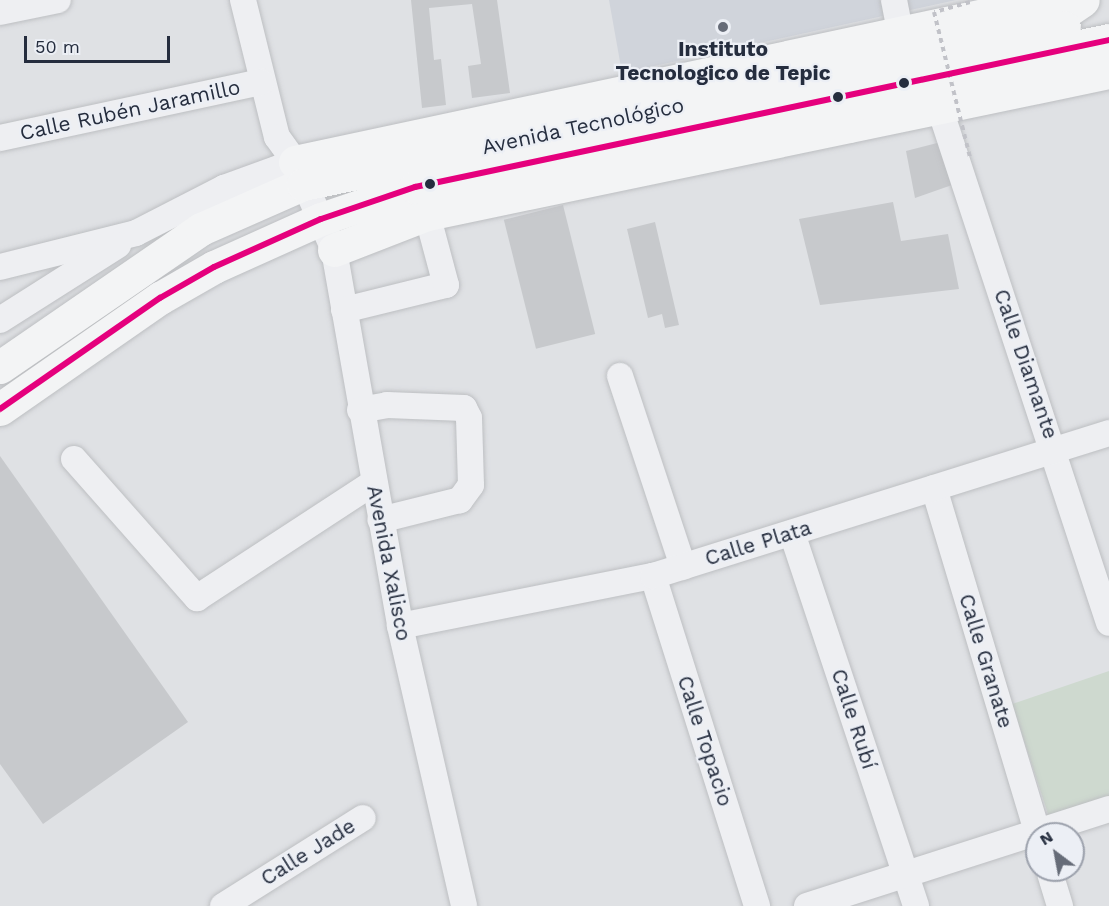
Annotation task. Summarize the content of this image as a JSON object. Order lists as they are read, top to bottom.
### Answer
{
  "streets": {
    "main road": ["Avenida Tecnológico"],
    "street": [
      "Calle Rubén Jaramillo",
      "Calle Diamante",
      "Calle Plata",
      "Avenida Xalisco",
      "Calle Granate",
      "Calle Rubí",
      "Calle Topacio",
      "Calle Jade"
    ]
  },
  "crossings": [
    ["Calle Rubén Jaramillo", "Avenida Xalisco"],
    ["Avenida Tecnológico", "Avenida Xalisco"],
    ["Calle Diamante", "Calle Plata"],
    ["Calle Plata", "Avenida Xalisco"],
    ["Calle Plata", "Calle Granate"],
    ["Calle Plata", "Calle Rubí"],
    ["Calle Plata", "Calle Topacio"]
  ],
  "places": ["Instituto Tecnologico de Tepic"],
  "scale_bar": "50 m",
  "north": "top left"
}
